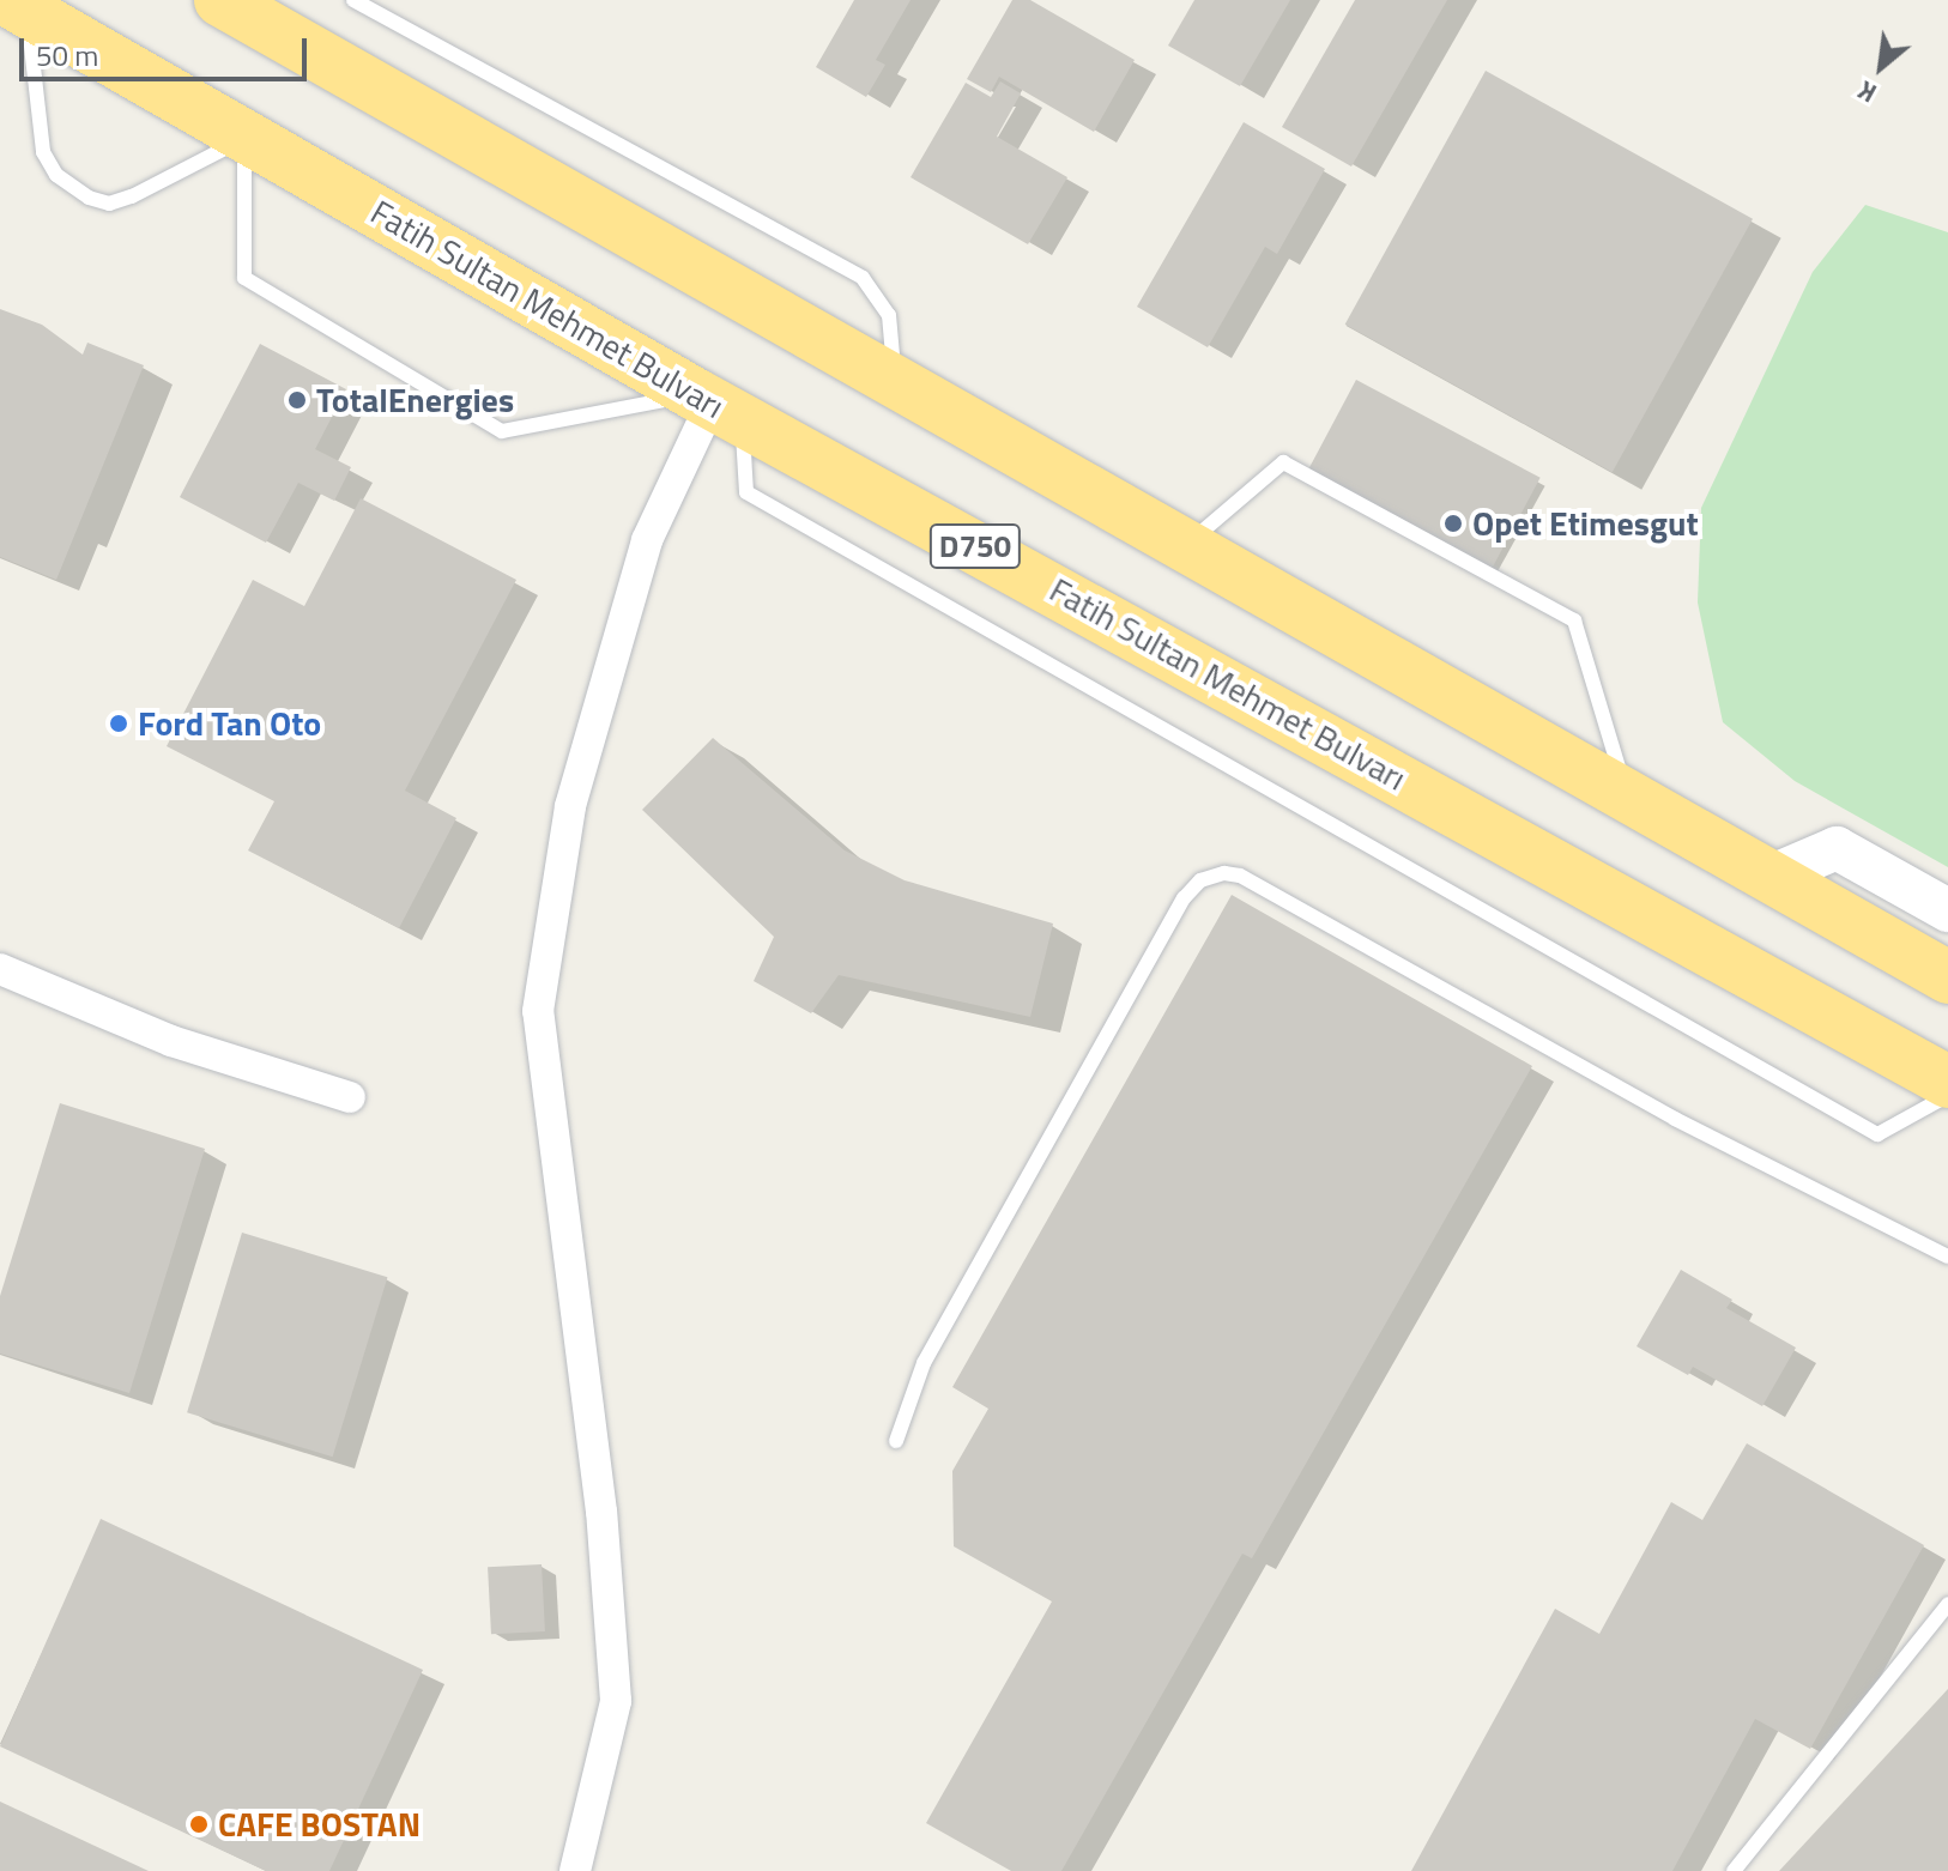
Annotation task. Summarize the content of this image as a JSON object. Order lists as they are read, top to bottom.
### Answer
{
  "streets": {
    "highway": ["Fatih Sultan Mehmet Bulvarı", "D750"]
  },
  "places": [
    "TotalEnergies",
    "Opet Etimesgut",
    "Ford Tan Oto",
    "CAFE BOSTAN"
  ],
  "scale_bar": "50 m",
  "north": "bottom left"
}
